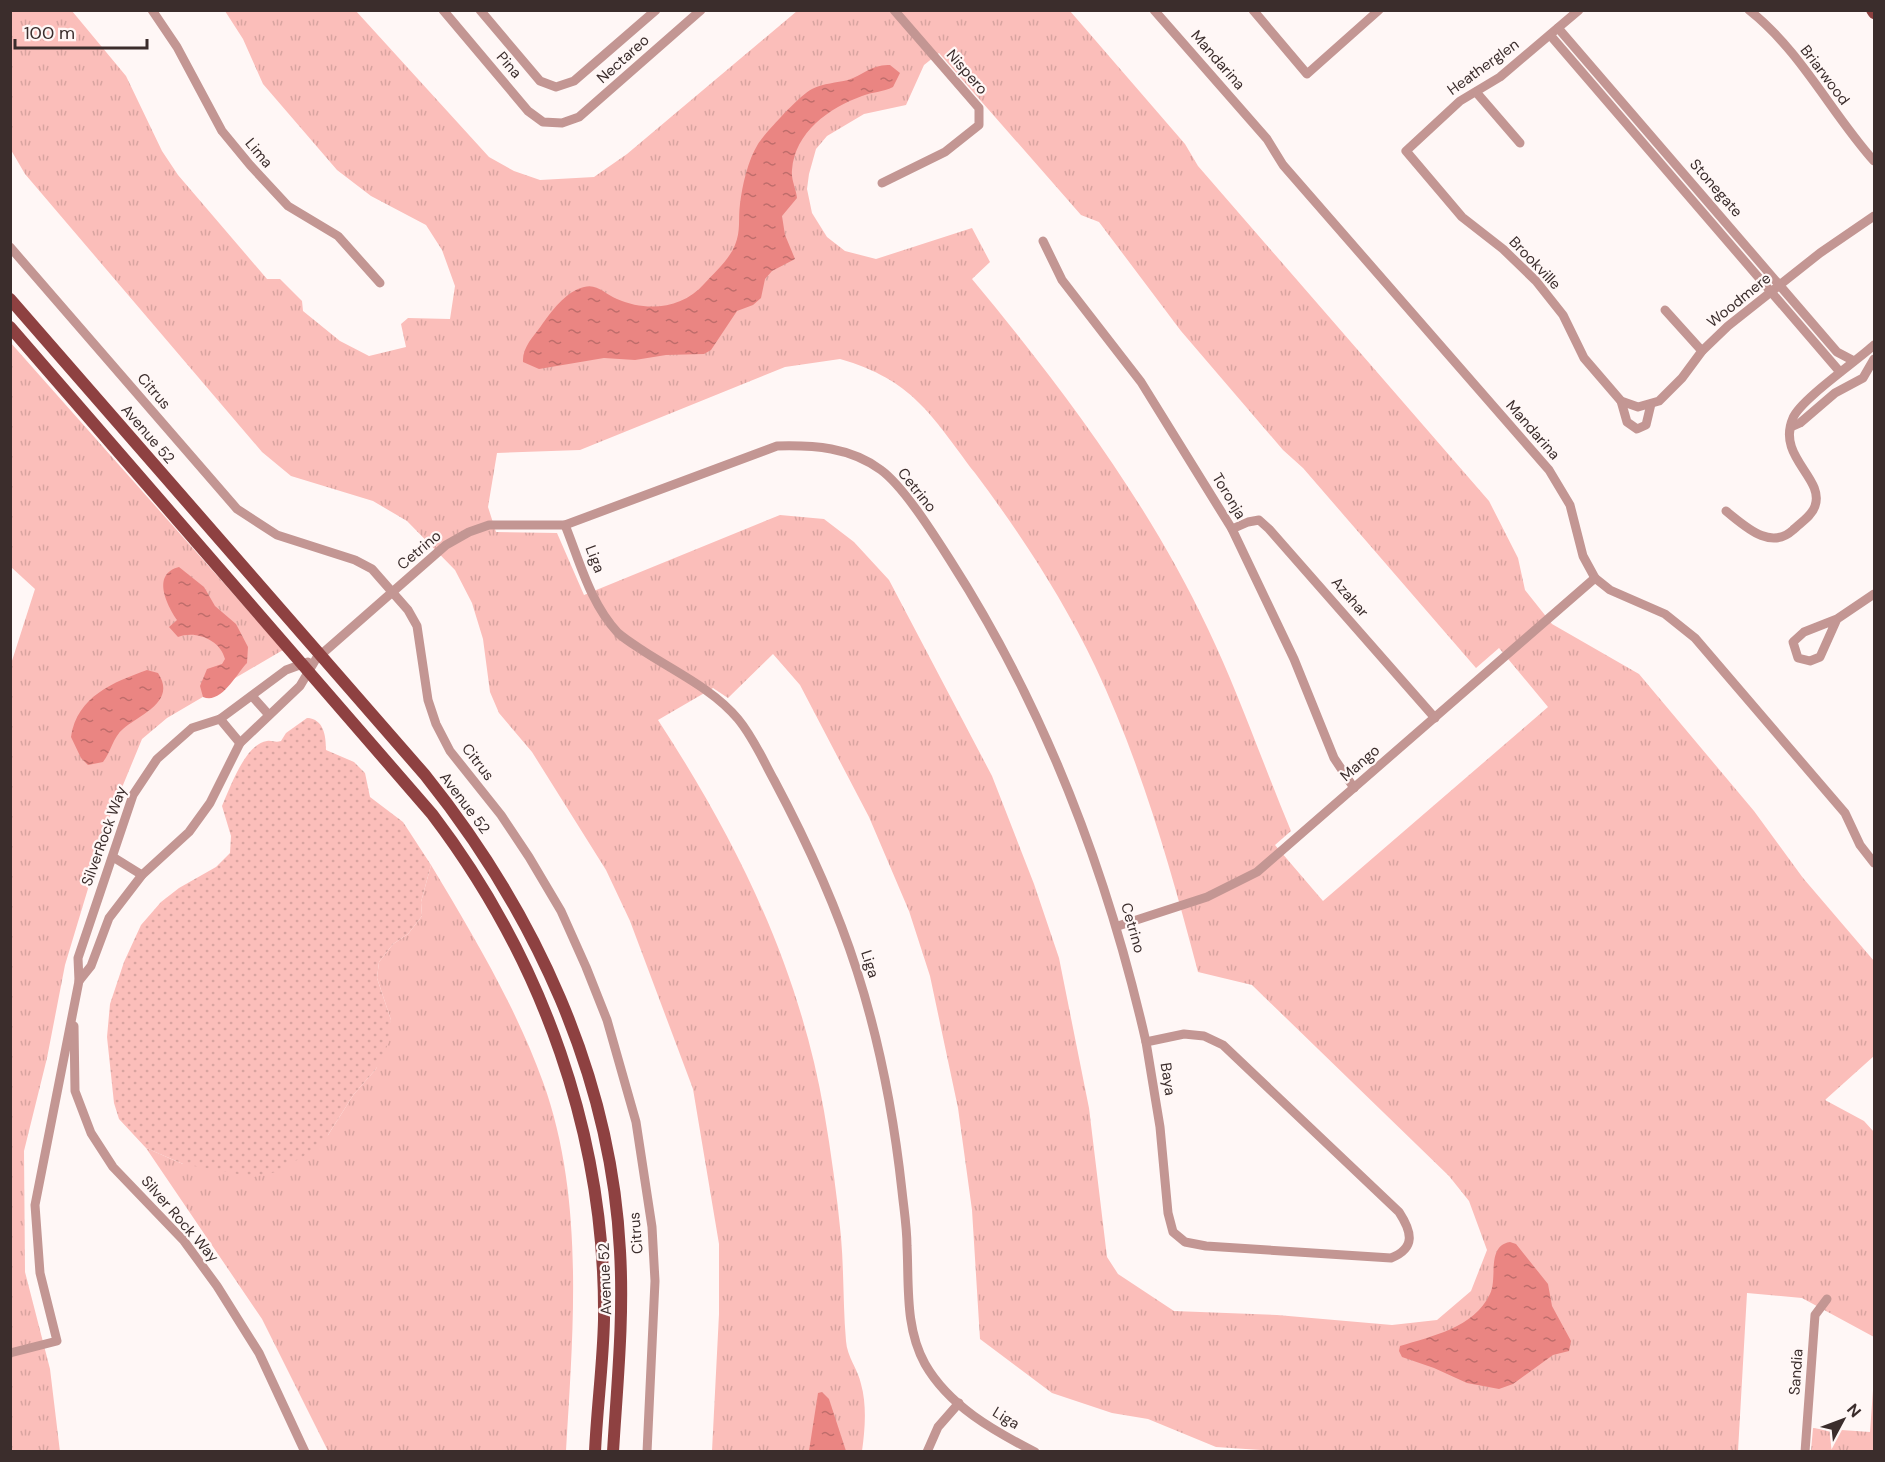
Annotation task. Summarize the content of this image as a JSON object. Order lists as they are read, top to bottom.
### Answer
{
  "streets": {
    "main road": ["Avenue 52"],
    "street": [
      "Nectareo",
      "Mandarina",
      "Pina",
      "Heatherglen",
      "Nispero",
      "Briarwood",
      "Lima",
      "Stonegate",
      "Brookville",
      "Woodmere",
      "Citrus",
      "Cetrino",
      "Toronja",
      "Liga",
      "Azahar",
      "Mango",
      "SilverRock Way",
      "Baya",
      "Silver Rock Way",
      "Sandia"
    ]
  },
  "crossings": [
    ["Nectareo", "Pina"],
    ["Mandarina", "Mango"],
    ["Heatherglen", "Stonegate"],
    ["Heatherglen", "Brookville"],
    ["Stonegate", "Woodmere"],
    ["Brookville", "Woodmere"],
    ["Citrus", "Cetrino"],
    ["Avenue 52", "Cetrino"],
    ["Avenue 52", "SilverRock Way"],
    ["Cetrino", "Liga"],
    ["Cetrino", "Mango"],
    ["Cetrino", "SilverRock Way"],
    ["Cetrino", "Baya"],
    ["Toronja", "Azahar"],
    ["Toronja", "Mango"],
    ["Azahar", "Mango"],
    ["SilverRock Way", "Silver Rock Way"]
  ],
  "scale_bar": "100 m",
  "north": "top right"
}
